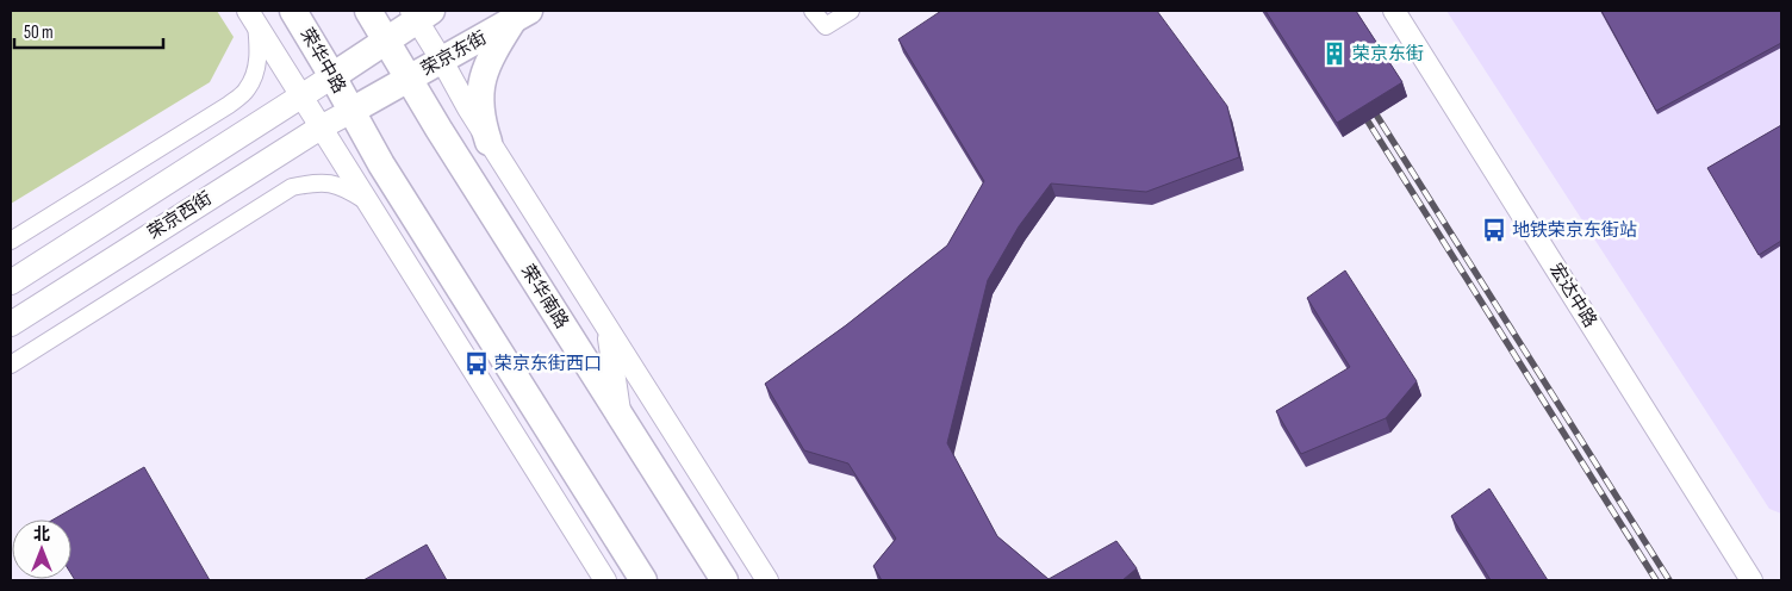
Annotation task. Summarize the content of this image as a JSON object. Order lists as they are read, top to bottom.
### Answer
{
  "streets": {
    "main road": [
      "荣京东街",
      "荣华中路",
      "荣京西街",
      "荣华南路"
    ],
    "street": ["宏达中路"]
  },
  "crossings": [
    ["荣京东街", "荣华中路"],
    ["荣京东街", "荣京西街"],
    ["荣京东街", "荣华南路"],
    ["荣华中路", "荣京西街"]
  ],
  "places": {
    "building": ["荣京东街"],
    "bus stop": ["地铁荣京东街站", "荣京东街西口"]
  },
  "scale_bar": "50 m",
  "north": "top"
}
